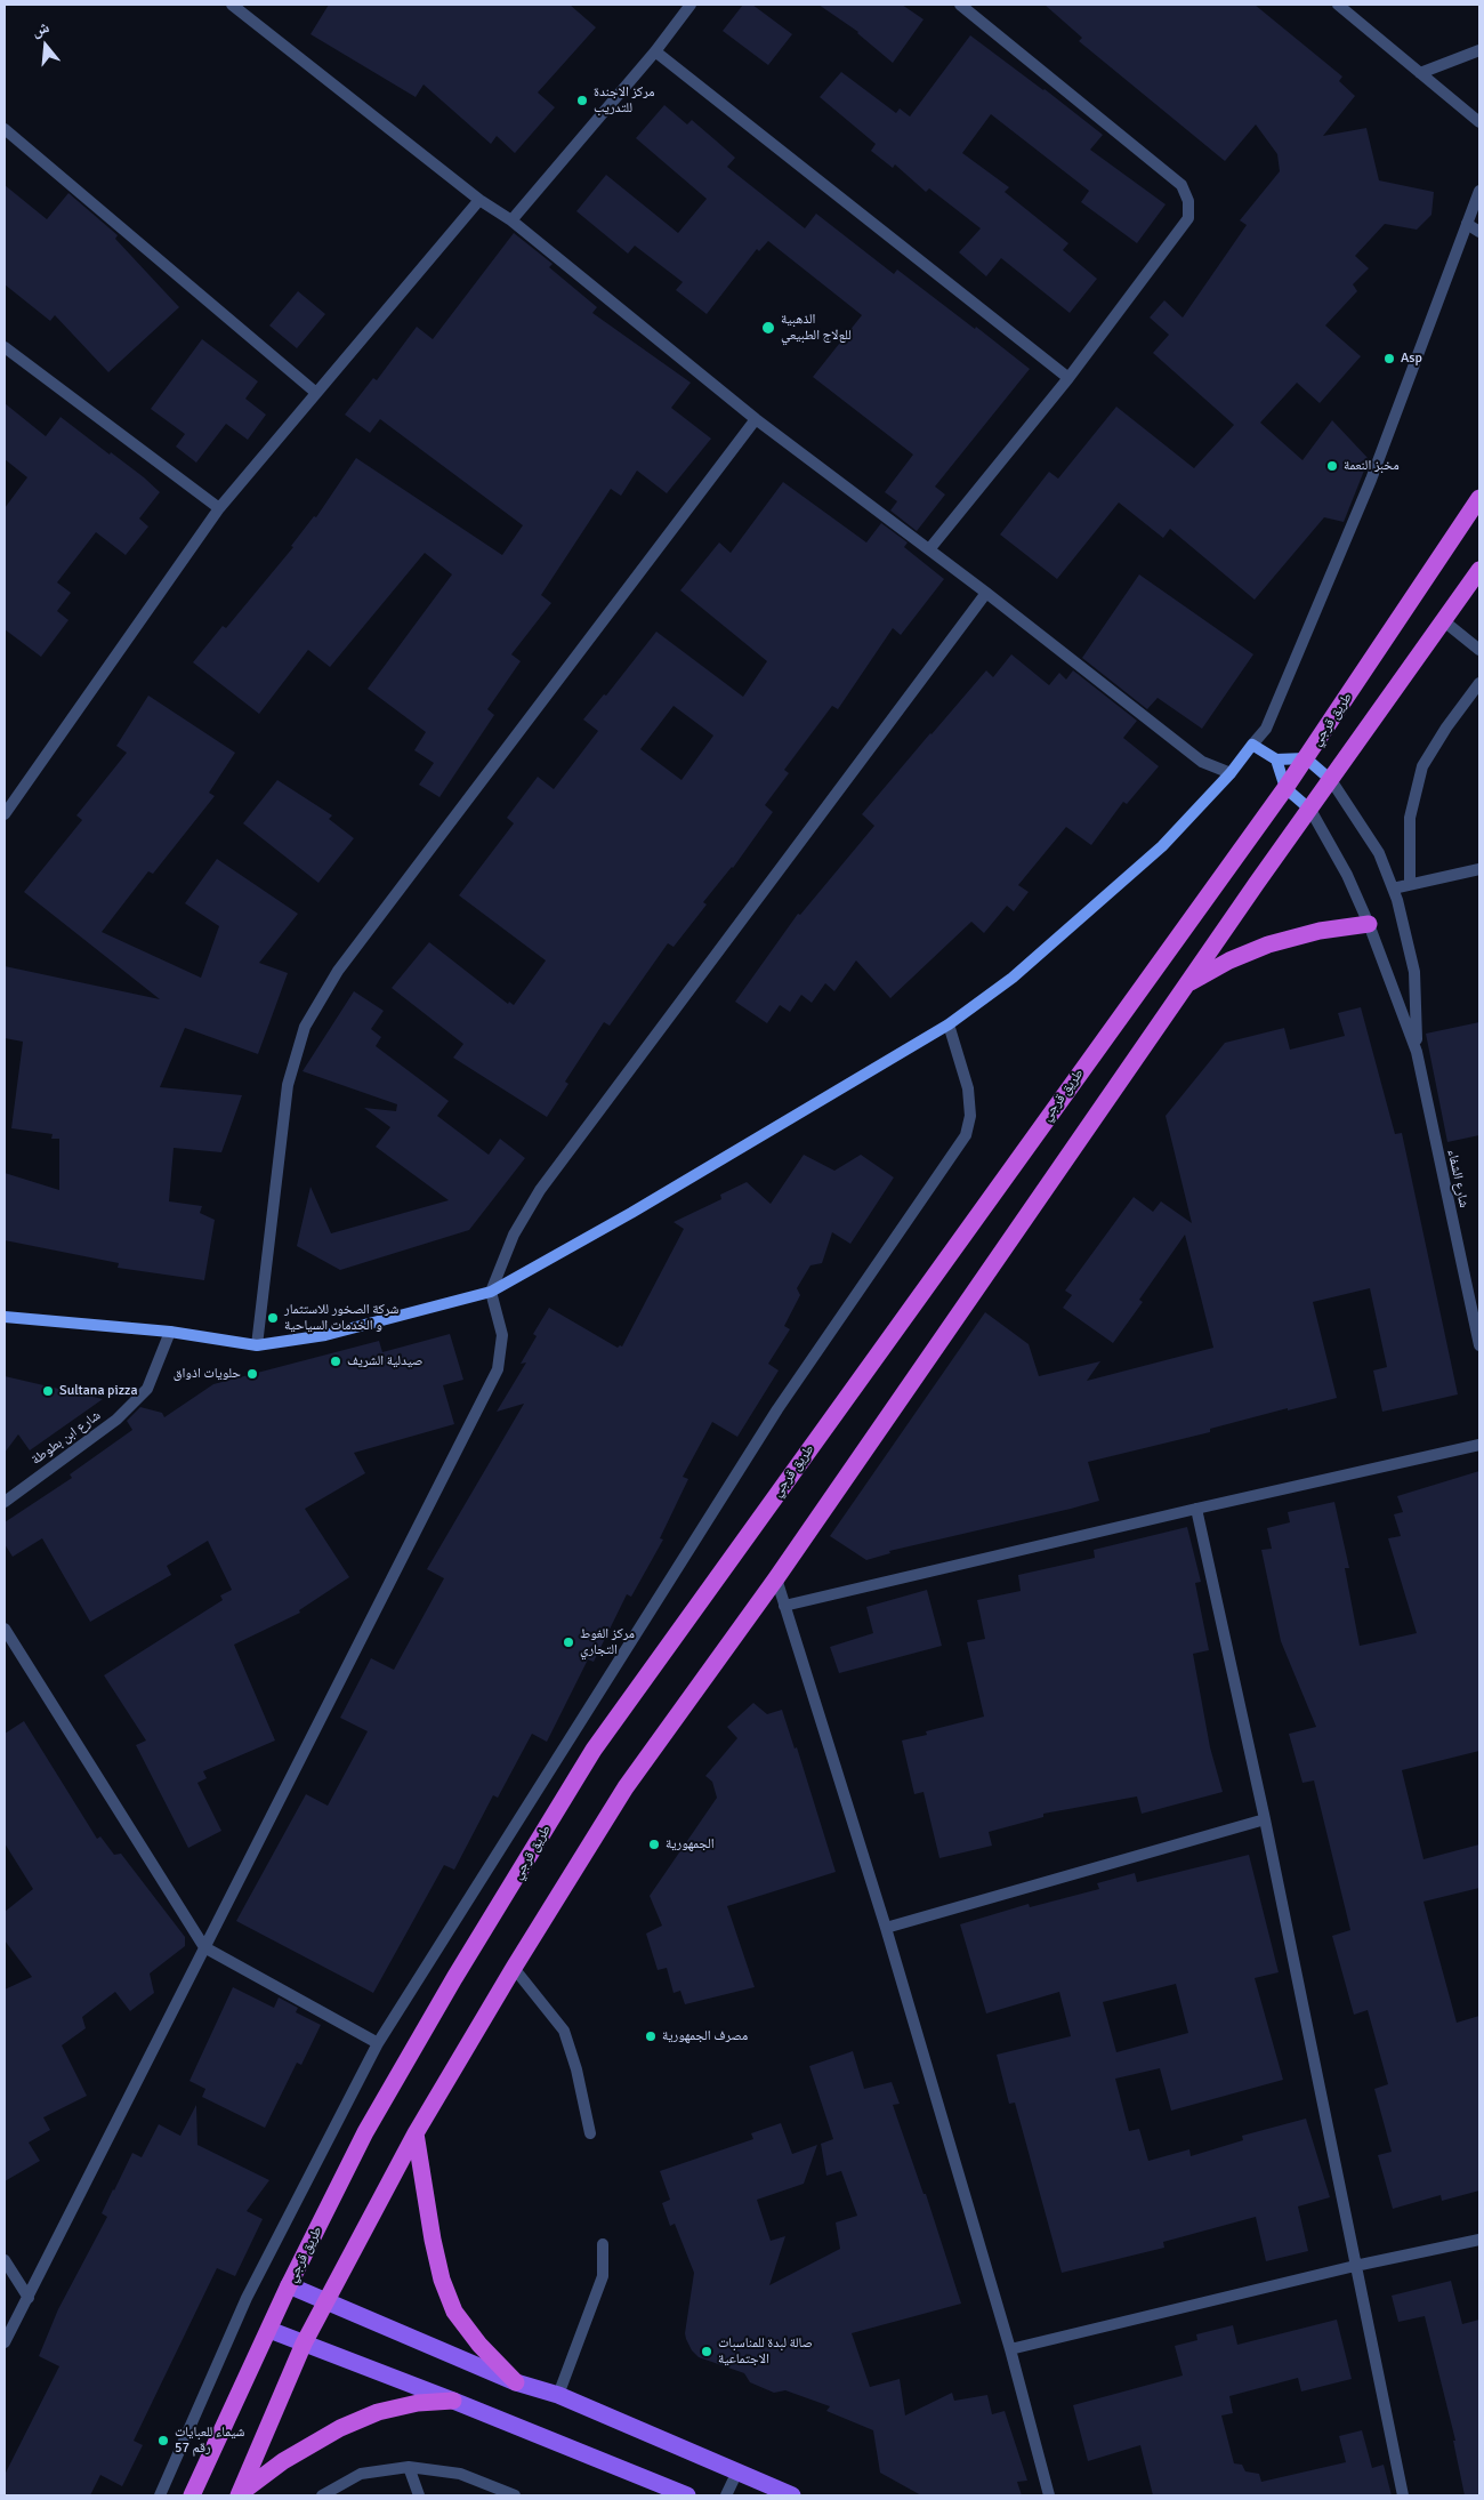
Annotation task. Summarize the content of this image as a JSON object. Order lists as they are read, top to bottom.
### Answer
{
  "streets": {
    "highway": ["طريق قرجي"],
    "street": ["شارع الشفاء", "شارع ابن بطوطة"]
  },
  "places": [
    "مركز الاجندة للتدريب",
    "الذهبية للعﻻج الطبيعي",
    "Asp",
    "مخبز النعمة",
    "شركة الصخور للاستثمار و الخدمات السياحية",
    "صيدلية الشريف",
    "حلويات اذواق",
    "Sultana pizza",
    "مركز الغوط التجاري",
    "الجمهورية",
    "مصرف الجمهورية",
    "صالة لبدة للمناسبات الاجتماعية",
    "شيماء للعبايات رقم 57"
  ],
  "north": "top"
}
